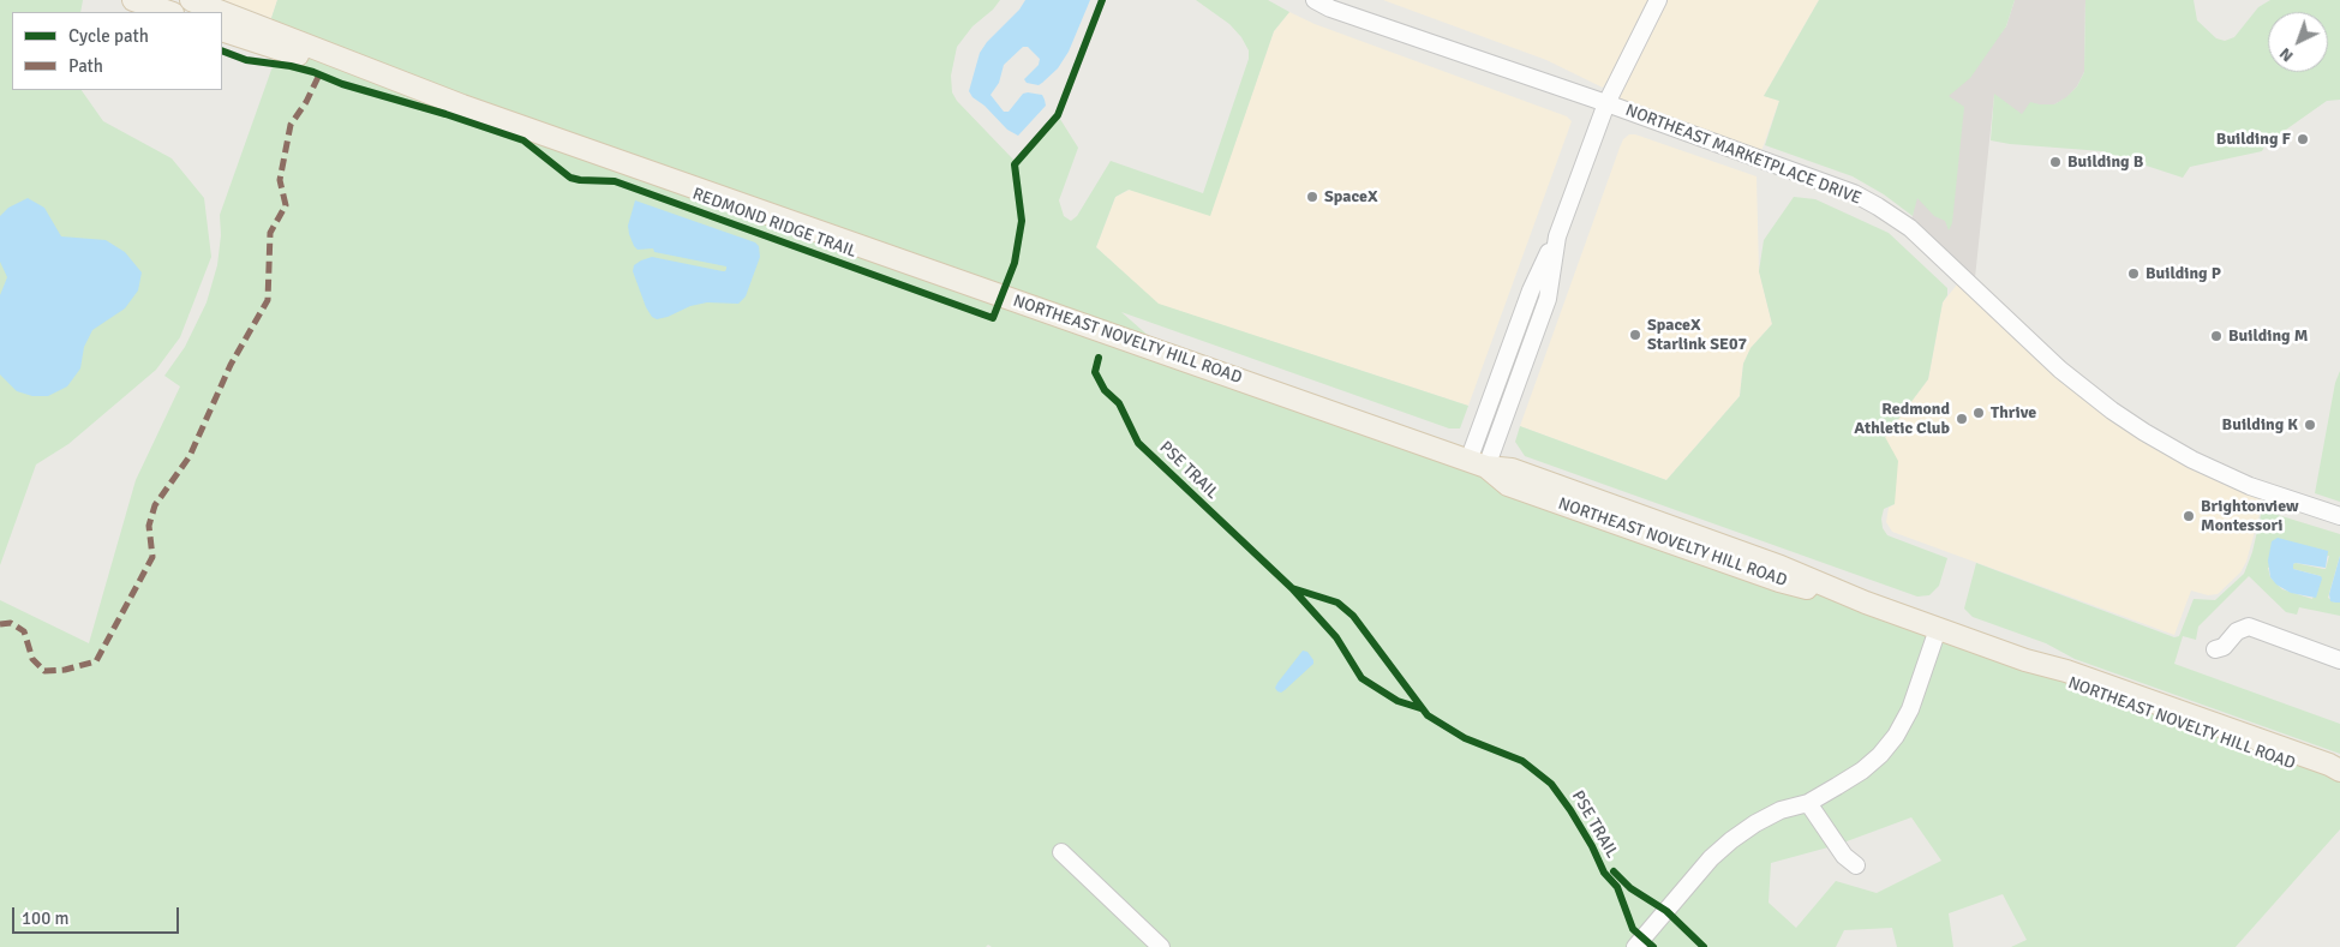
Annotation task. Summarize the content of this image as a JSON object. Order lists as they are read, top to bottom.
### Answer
{
  "streets": {
    "main road": ["NORTHEAST NOVELTY HILL ROAD"],
    "street": ["NORTHEAST MARKETPLACE DRIVE"],
    "cycle path": ["REDMOND RIDGE TRAIL", "PSE TRAIL"]
  },
  "places": [
    "Building F",
    "Building B",
    "SpaceX",
    "Building P",
    "SpaceX Starlink SE07",
    "Building M",
    "Thrive",
    "Redmond Athletic Club",
    "Building K",
    "Brightonview Montessori"
  ],
  "legend": ["Cycle path", "Path"],
  "scale_bar": "100 m",
  "north": "bottom left"
}
